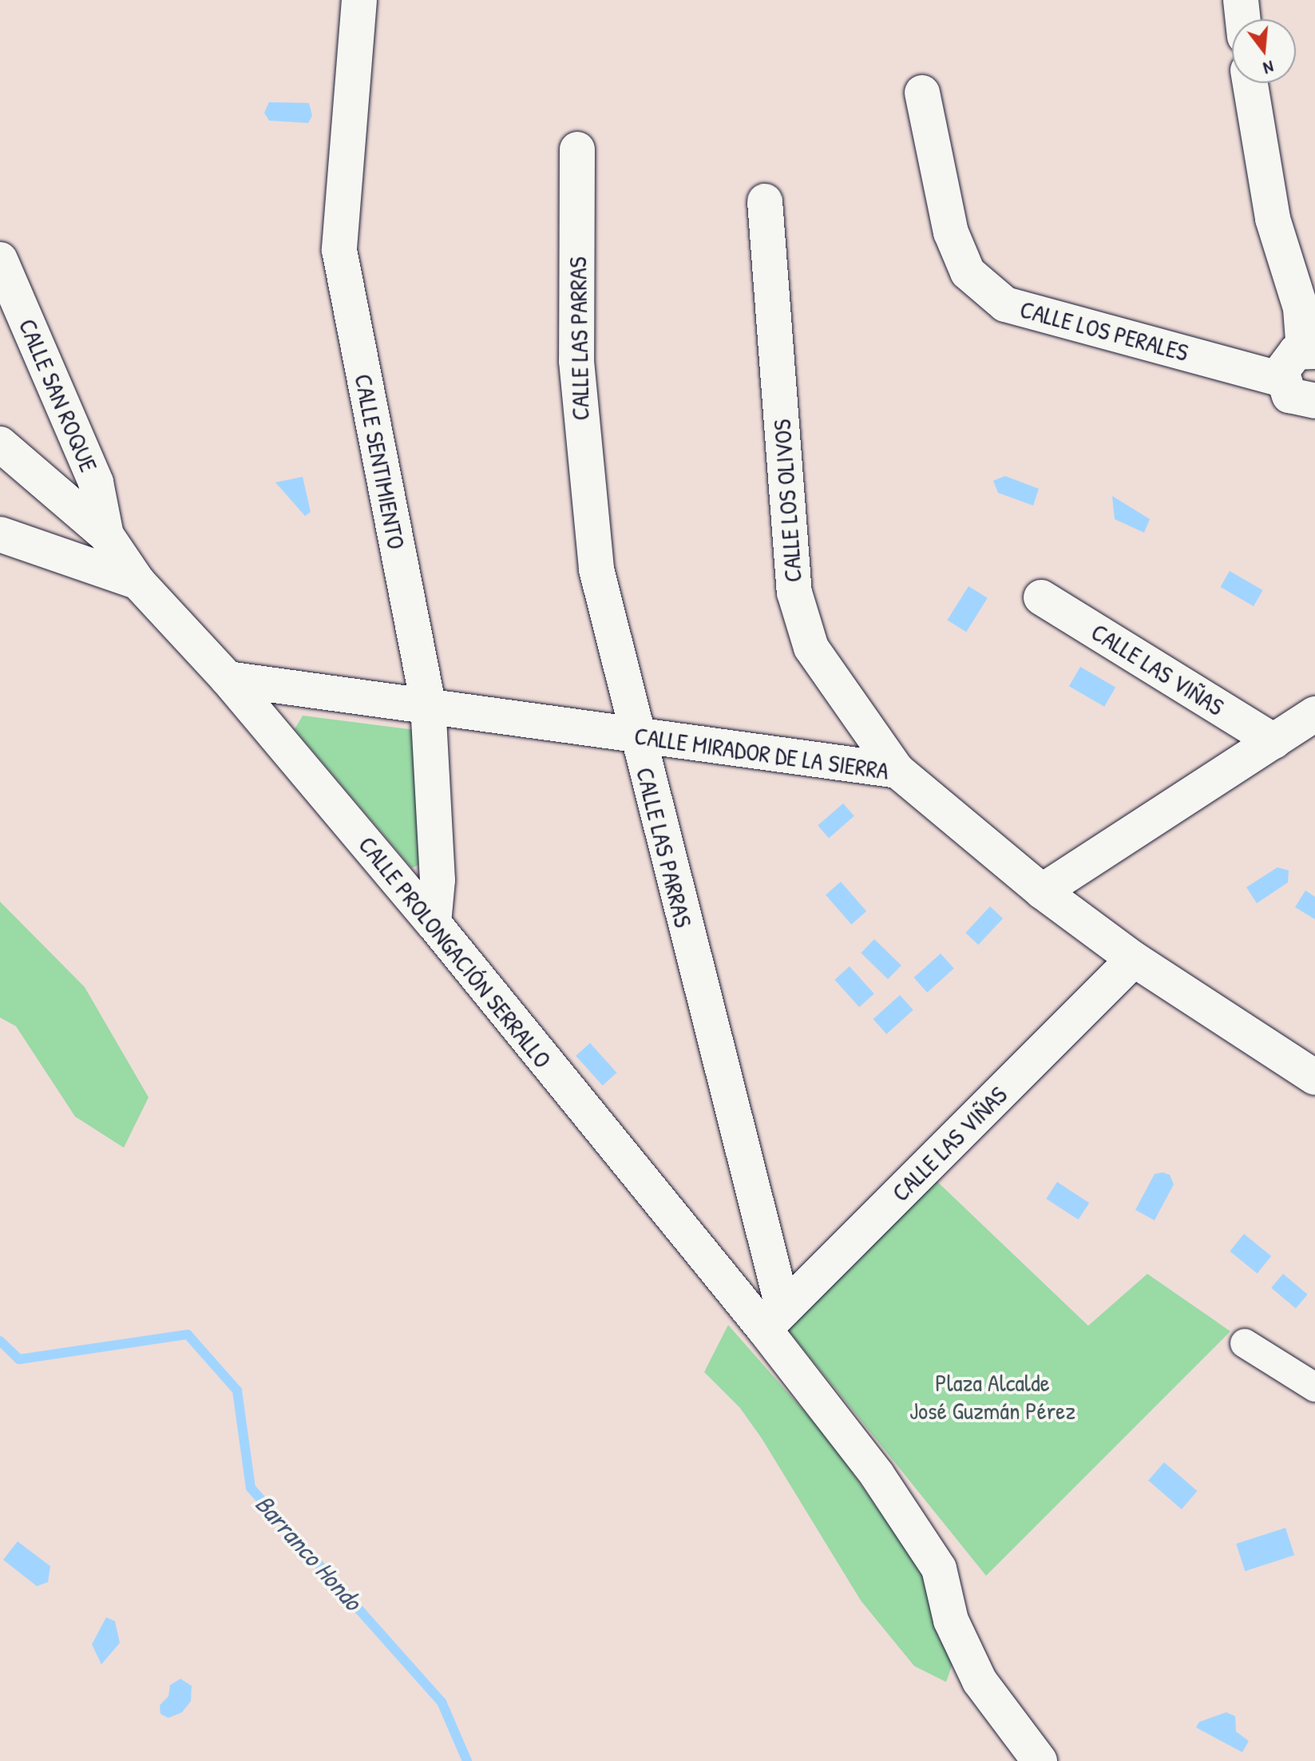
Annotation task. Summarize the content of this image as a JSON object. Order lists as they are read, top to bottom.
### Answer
{
  "streets": {
    "street": [
      "CALLE LOS PERALES",
      "CALLE LAS PARRAS",
      "CALLE SAN ROQUE",
      "CALLE SENTIMIENTO",
      "CALLE LOS OLIVOS",
      "CALLE LAS VIÑAS",
      "CALLE MIRADOR DE LA SIERRA",
      "CALLE PROLONGACIÓN SERRALLO"
    ]
  },
  "crossings": [
    ["CALLE LAS PARRAS", "CALLE LAS VIÑAS"],
    ["CALLE LAS PARRAS", "CALLE MIRADOR DE LA SIERRA"],
    ["CALLE LAS PARRAS", "CALLE PROLONGACIÓN SERRALLO"],
    ["CALLE SAN ROQUE", "CALLE PROLONGACIÓN SERRALLO"],
    ["CALLE SENTIMIENTO", "CALLE MIRADOR DE LA SIERRA"],
    ["CALLE SENTIMIENTO", "CALLE PROLONGACIÓN SERRALLO"],
    ["CALLE LOS OLIVOS", "CALLE MIRADOR DE LA SIERRA"],
    ["CALLE LAS VIÑAS", "CALLE MIRADOR DE LA SIERRA"],
    ["CALLE LAS VIÑAS", "CALLE PROLONGACIÓN SERRALLO"],
    ["CALLE MIRADOR DE LA SIERRA", "CALLE PROLONGACIÓN SERRALLO"]
  ],
  "water": ["Barranco Hondo"],
  "parks": ["Plaza Alcalde José Guzmán Pérez"],
  "north": "bottom"
}
